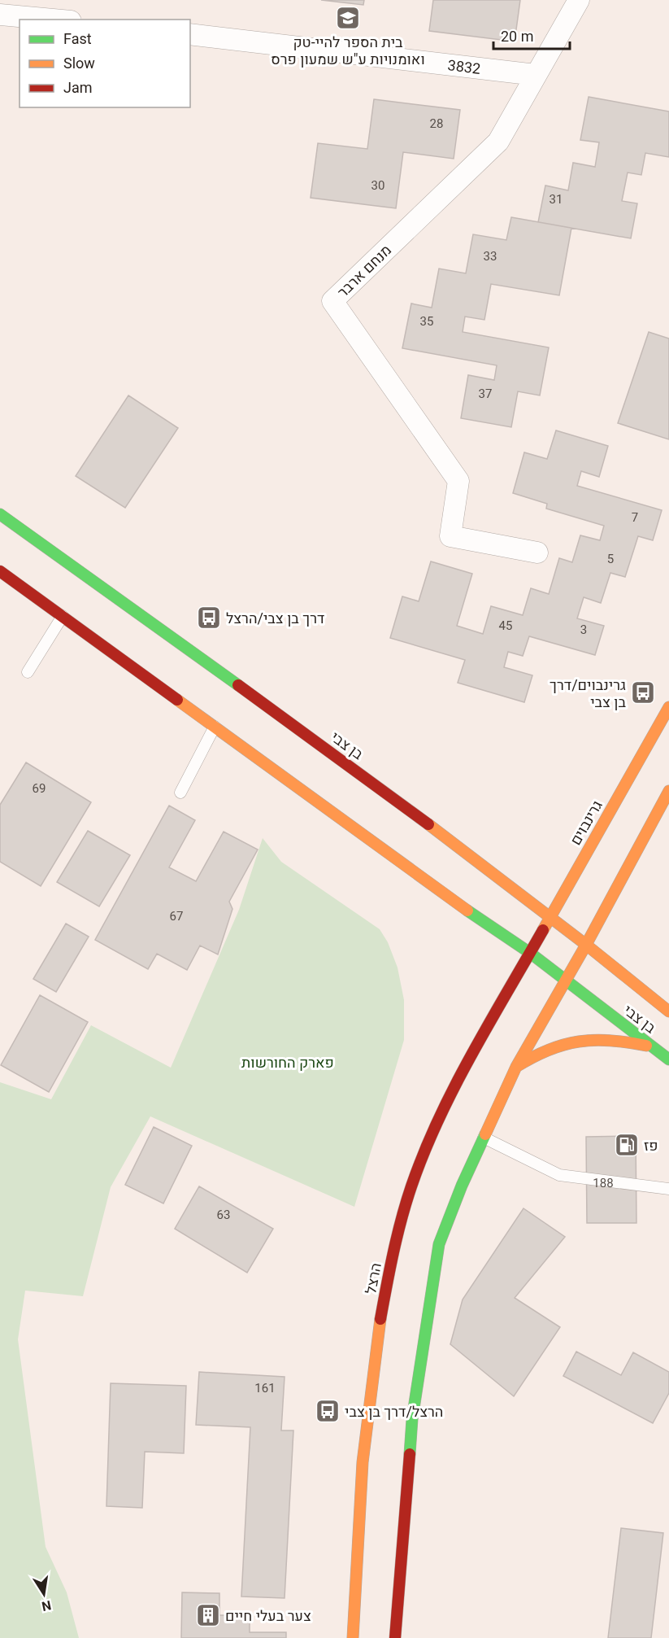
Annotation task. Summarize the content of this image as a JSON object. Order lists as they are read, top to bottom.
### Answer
{
  "streets": {
    "street": [
      "3832",
      "מנחם ארבר",
      "בן צבי",
      "גרינבוים",
      "הרצל"
    ]
  },
  "crossings": [
    ["3832", "מנחם ארבר"],
    ["בן צבי", "גרינבוים"],
    ["בן צבי", "הרצל"],
    ["גרינבוים", "הרצל"]
  ],
  "parks": ["פארק החורשות"],
  "places": {
    "school or university": ["בית הספר להיי-טק ואומנויות ע\"ש שמעון פרס"],
    "bus stop": ["דרך בן צבי/הרצל", "גרינבוים/דרך בן צבי", "הרצל/דרך בן צבי"],
    "fuel station": ["פז"],
    "building": ["צער בעלי חיים"]
  },
  "house_numbers": [
    "28",
    "30",
    "31",
    "33",
    "35",
    "37",
    "7",
    "5",
    "45",
    "3",
    "69",
    "67",
    "188",
    "63",
    "161"
  ],
  "legend": ["Fast", "Slow", "Jam"],
  "scale_bar": "20 m",
  "north": "bottom"
}
